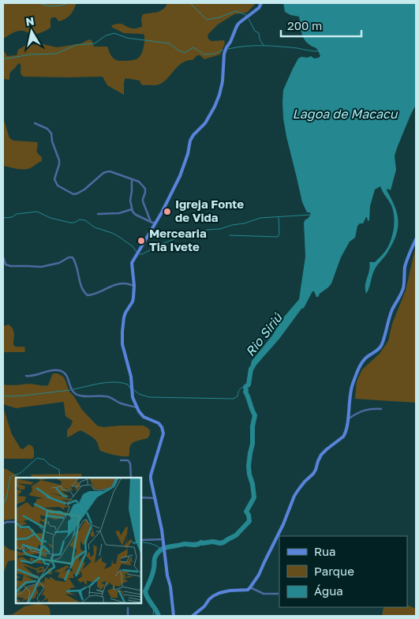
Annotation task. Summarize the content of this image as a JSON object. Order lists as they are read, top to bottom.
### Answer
{
  "water": ["Lagoa de Macacu", "Rio Siriú"],
  "places": ["Igreja Fonte de Vida", "Mercearia Tia Ivete"],
  "legend": ["Rua", "Parque", "Água"],
  "scale_bar": "200 m",
  "north": "top"
}
